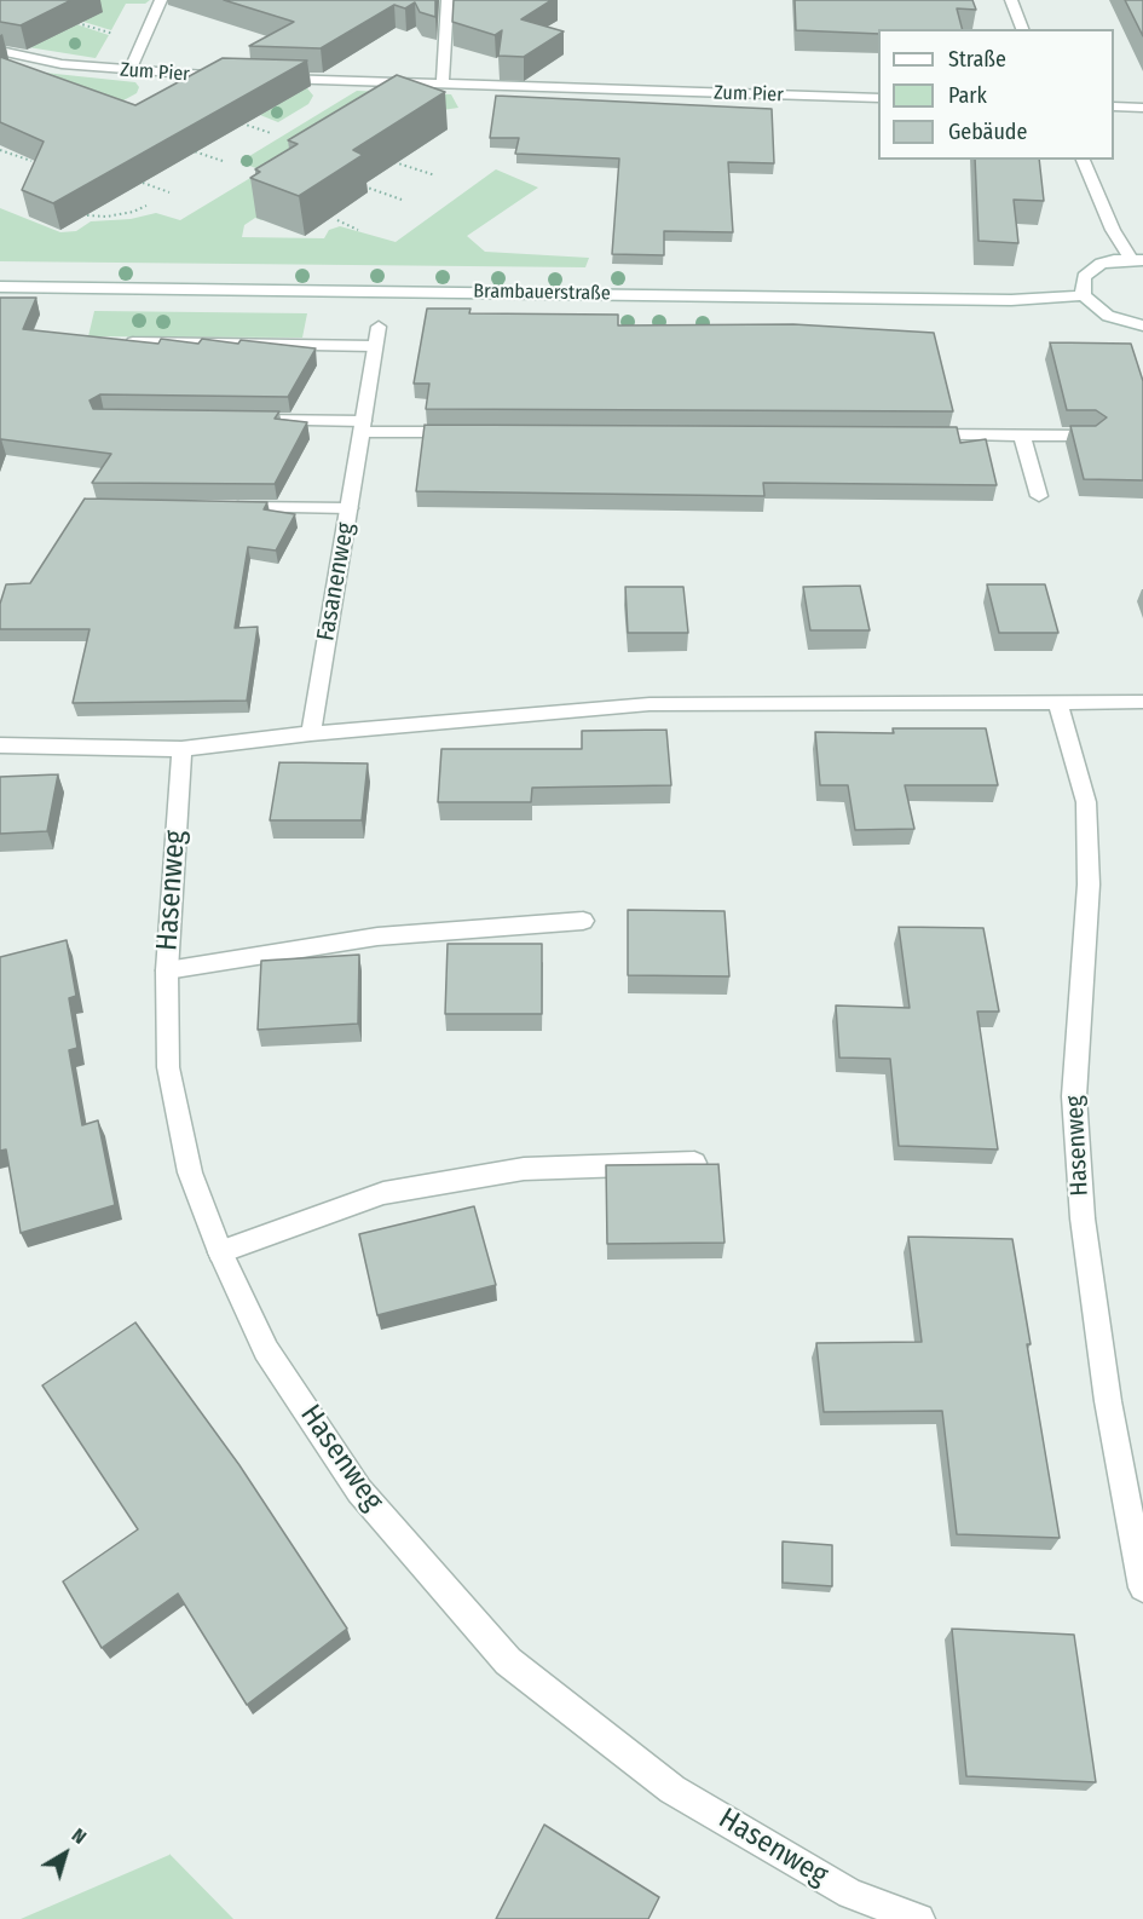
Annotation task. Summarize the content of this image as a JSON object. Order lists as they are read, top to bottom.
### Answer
{
  "streets": {
    "street": [
      "Zum Pier",
      "Brambauerstraße",
      "Fasanenweg",
      "Hasenweg"
    ]
  },
  "legend": ["Straße", "Park", "Gebäude"],
  "north": "top right"
}
